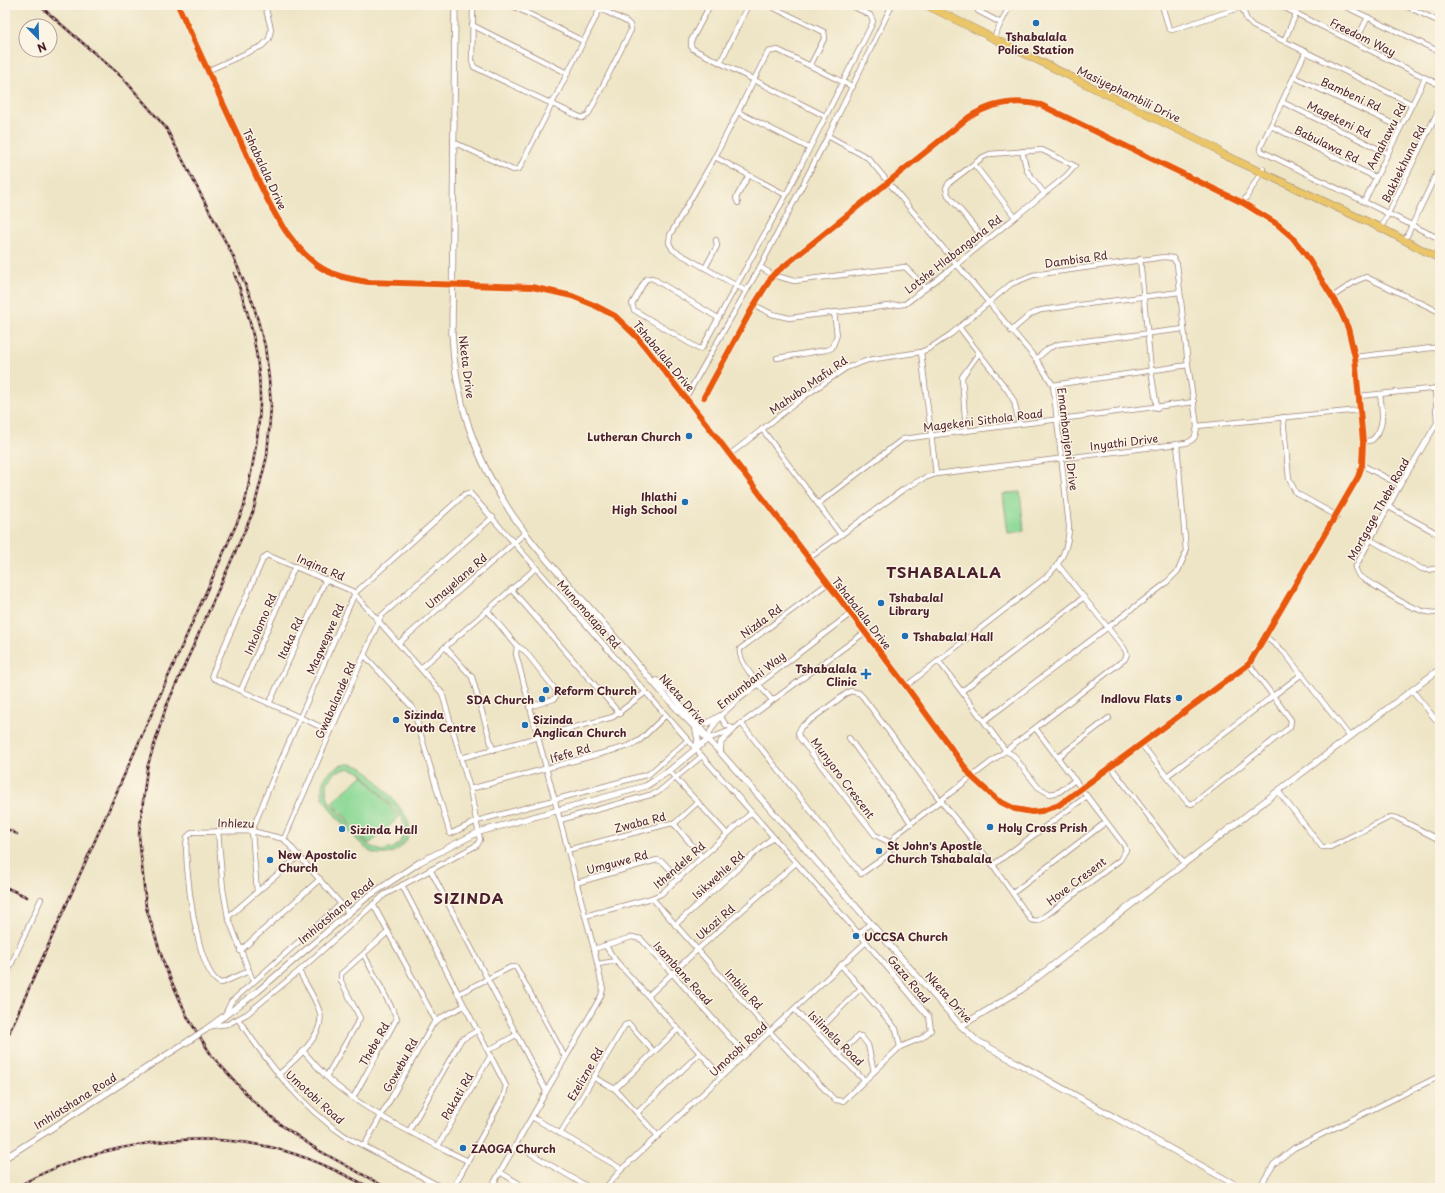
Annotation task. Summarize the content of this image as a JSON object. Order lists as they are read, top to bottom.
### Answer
{
  "streets": {
    "main road": ["Masiyephambili Drive"],
    "street": [
      "Freedom Way",
      "Bambeni Rd",
      "Magekeni Rd",
      "Amahawu Rd",
      "Babulawa Rd",
      "Bakhekhuna Rd",
      "Tshabalala Drive",
      "Lotshe Hlabangana Rd",
      "Dambisa Rd",
      "Nketa Drive",
      "Mahubo Mafu Rd",
      "Magekeni Sithola Road",
      "Emambanjeni Drive",
      "Inyathi Drive",
      "Mortgage Thebe Road",
      "Inqina Rd",
      "Umayelane Rd",
      "Munomotapa Rd",
      "Nizda Rd",
      "Inkolomo Rd",
      "Itaka Rd",
      "Magwegwe Rd",
      "Entumbani Way",
      "Gwabalande Rd",
      "Ifefe Rd",
      "Munyoro Crescent",
      "Zwaba Rd",
      "Inhlezu",
      "Umguwe Rd",
      "Ithendele Rd",
      "Isikwehle Rd",
      "Hove Cresent",
      "Imhlotshana Road",
      "Ukozi Rd",
      "Isambane Road",
      "Gaza Road",
      "Imbila Rd",
      "Isilimela Road",
      "Thebe Rd",
      "Umotobi Road",
      "Gowebu Rd",
      "Ezelizne Rd",
      "Pakati Rd"
    ]
  },
  "crossings": [
    ["Freedom Way", "Amahawu Rd"],
    ["Masiyephambili Drive", "Bakhekhuna Rd"],
    ["Bambeni Rd", "Amahawu Rd"],
    ["Magekeni Rd", "Amahawu Rd"],
    ["Amahawu Rd", "Babulawa Rd"],
    ["Tshabalala Drive", "Nketa Drive"],
    ["Tshabalala Drive", "Mahubo Mafu Rd"],
    ["Tshabalala Drive", "Emambanjeni Drive"],
    ["Tshabalala Drive", "Inyathi Drive"],
    ["Tshabalala Drive", "Nizda Rd"],
    ["Tshabalala Drive", "Entumbani Way"],
    ["Tshabalala Drive", "Hove Cresent"],
    ["Lotshe Hlabangana Rd", "Emambanjeni Drive"],
    ["Dambisa Rd", "Mahubo Mafu Rd"],
    ["Dambisa Rd", "Emambanjeni Drive"],
    ["Nketa Drive", "Umayelane Rd"],
    ["Nketa Drive", "Entumbani Way"],
    ["Nketa Drive", "Imhlotshana Road"],
    ["Mahubo Mafu Rd", "Emambanjeni Drive"],
    ["Magekeni Sithola Road", "Emambanjeni Drive"],
    ["Emambanjeni Drive", "Inyathi Drive"],
    ["Inqina Rd", "Umayelane Rd"],
    ["Inqina Rd", "Inkolomo Rd"],
    ["Inqina Rd", "Itaka Rd"],
    ["Inqina Rd", "Magwegwe Rd"],
    ["Inqina Rd", "Gwabalande Rd"],
    ["Inqina Rd", "Ifefe Rd"],
    ["Inqina Rd", "Imhlotshana Road"],
    ["Umayelane Rd", "Munomotapa Rd"],
    ["Munomotapa Rd", "Magwegwe Rd"],
    ["Munomotapa Rd", "Gwabalande Rd"],
    ["Munomotapa Rd", "Ifefe Rd"],
    ["Munomotapa Rd", "Ithendele Rd"],
    ["Munomotapa Rd", "Isikwehle Rd"],
    ["Munomotapa Rd", "Imhlotshana Road"],
    ["Munomotapa Rd", "Ukozi Rd"],
    ["Nizda Rd", "Entumbani Way"],
    ["Magwegwe Rd", "Inhlezu"],
    ["Entumbani Way", "Imhlotshana Road"],
    ["Gwabalande Rd", "Inhlezu"],
    ["Munyoro Crescent", "Hove Cresent"],
    ["Zwaba Rd", "Ithendele Rd"],
    ["Umguwe Rd", "Ithendele Rd"],
    ["Ithendele Rd", "Imbila Rd"],
    ["Isikwehle Rd", "Imbila Rd"],
    ["Ukozi Rd", "Isambane Road"],
    ["Ukozi Rd", "Imbila Rd"],
    ["Isambane Road", "Umotobi Road"],
    ["Gaza Road", "Umotobi Road"],
    ["Imbila Rd", "Isilimela Road"],
    ["Imbila Rd", "Umotobi Road"],
    ["Isilimela Road", "Umotobi Road"],
    ["Umotobi Road", "Gowebu Rd"]
  ],
  "districts": ["TSHABALALA", "SIZINDA"],
  "places": {
    "other": [
      "Tshabalala Police Station",
      "Lutheran Church",
      "Ihlathi High School",
      "Tshabalal Library",
      "Tshabalal Hall",
      "Reform Church",
      "Indlovu Flats",
      "SDA Church",
      "Sizinda Youth Centre",
      "Sizinda Anglican Church",
      "Holy Cross Prish",
      "Sizinda Hall",
      "St John's Apostle Church Tshabalala",
      "New Apostolic Church",
      "UCCSA Church",
      "ZAOGA Church"
    ],
    "health": ["Tshabalala Clinic"]
  },
  "north": "bottom right"
}
